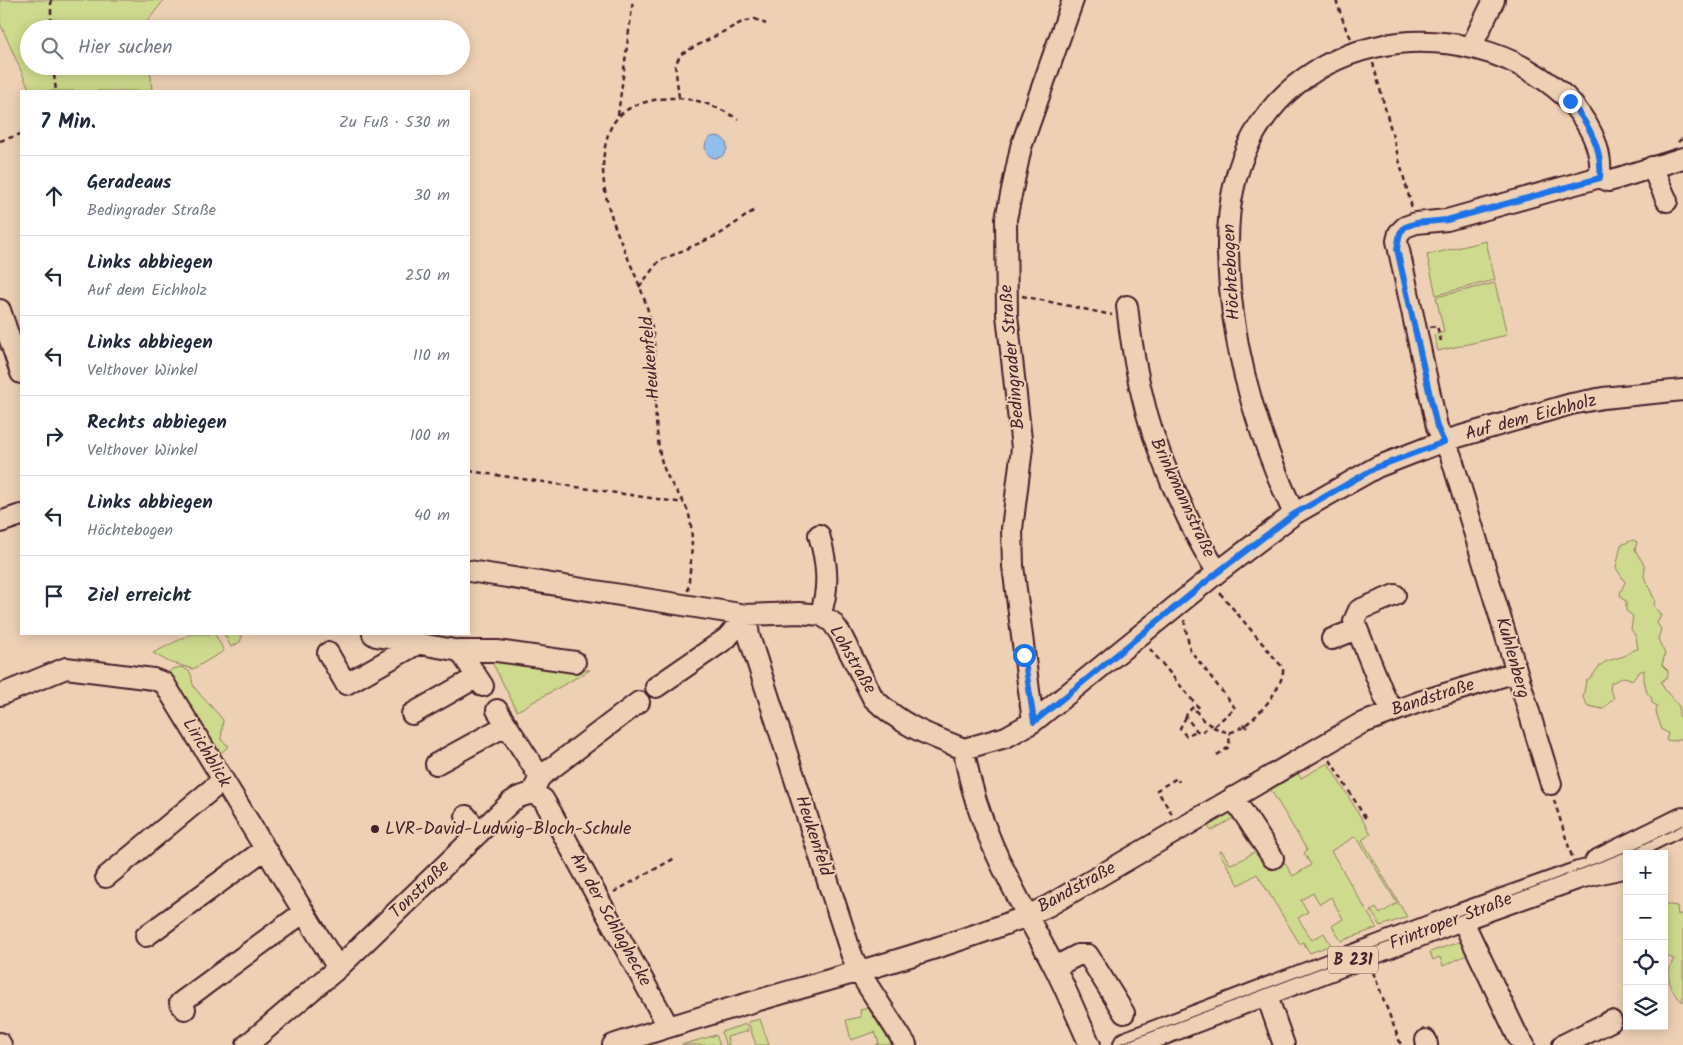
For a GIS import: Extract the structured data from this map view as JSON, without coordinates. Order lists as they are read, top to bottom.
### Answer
{
  "streets": {
    "main road": ["Frintroper Straße", "B 231"],
    "street": [
      "Höchtebogen",
      "Bedingrader Straße",
      "Heukenfeld",
      "Auf dem Eichholz",
      "Brinkmannstraße",
      "Kuhlenberg",
      "Lohstraße",
      "Bandstraße",
      "Lirichblick",
      "Tonstraße",
      "An der Schlaghecke"
    ]
  },
  "crossings": [
    ["Höchtebogen", "Auf dem Eichholz"],
    ["Bedingrader Straße", "Auf dem Eichholz"],
    ["Heukenfeld", "Lohstraße"],
    ["Heukenfeld", "Bandstraße"],
    ["Auf dem Eichholz", "Brinkmannstraße"],
    ["Auf dem Eichholz", "Kuhlenberg"],
    ["Auf dem Eichholz", "Lohstraße"],
    ["Kuhlenberg", "Bandstraße"],
    ["Bandstraße", "An der Schlaghecke"],
    ["Lirichblick", "Tonstraße"],
    ["Tonstraße", "An der Schlaghecke"]
  ],
  "places": ["LVR-David-Ludwig-Bloch-Schule"],
  "page": {
    "search": "Hier suchen",
    "heading": ["7 Min.", "Zu Fuß · 530 m"],
    "list": [
      ["Geradeaus", "Bedingrader Straße", "30 m"],
      ["Links abbiegen", "Auf dem Eichholz", "250 m"],
      ["Links abbiegen", "Velthover Winkel", "110 m"],
      ["Rechts abbiegen", "Velthover Winkel", "100 m"],
      ["Links abbiegen", "Höchtebogen", "40 m"],
      "Ziel erreicht"
    ],
    "map_buttons": ["+", "−"]
  }
}
